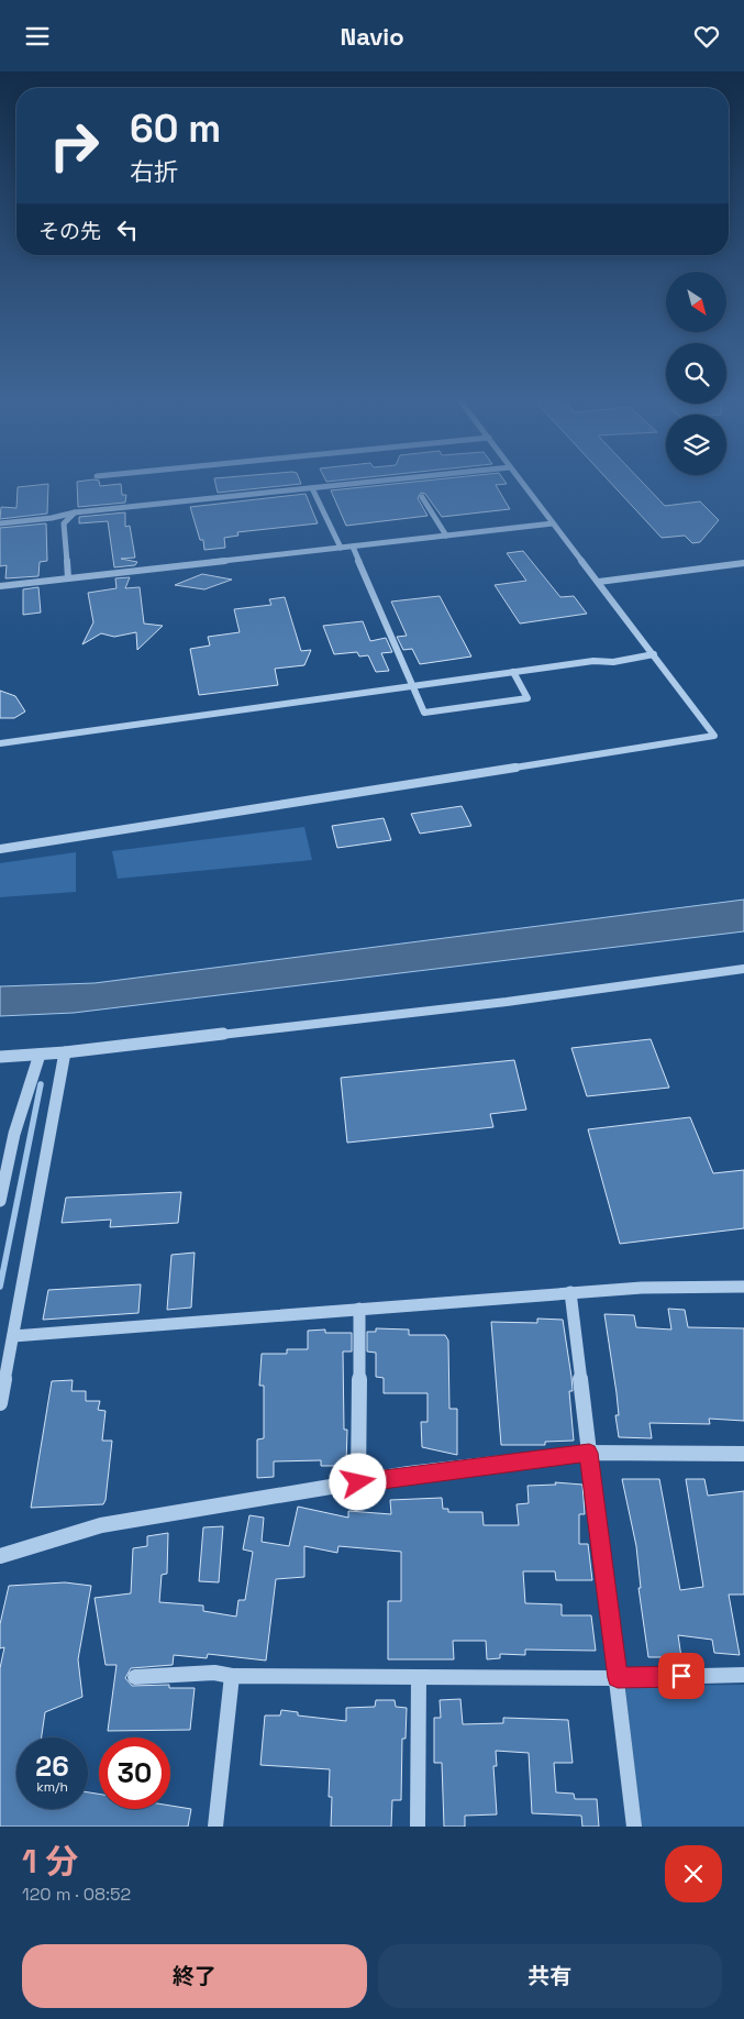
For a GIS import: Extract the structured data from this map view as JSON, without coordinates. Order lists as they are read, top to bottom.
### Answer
{
  "north": "bottom right",
  "page": {
    "header": "Navio",
    "turn": ["60 m", "右折"],
    "then": "その先",
    "speed": "26 km/h",
    "limit": "30",
    "heading": ["1 分", "120 m · 08:52"],
    "buttons": ["終了", "共有"]
  }
}
